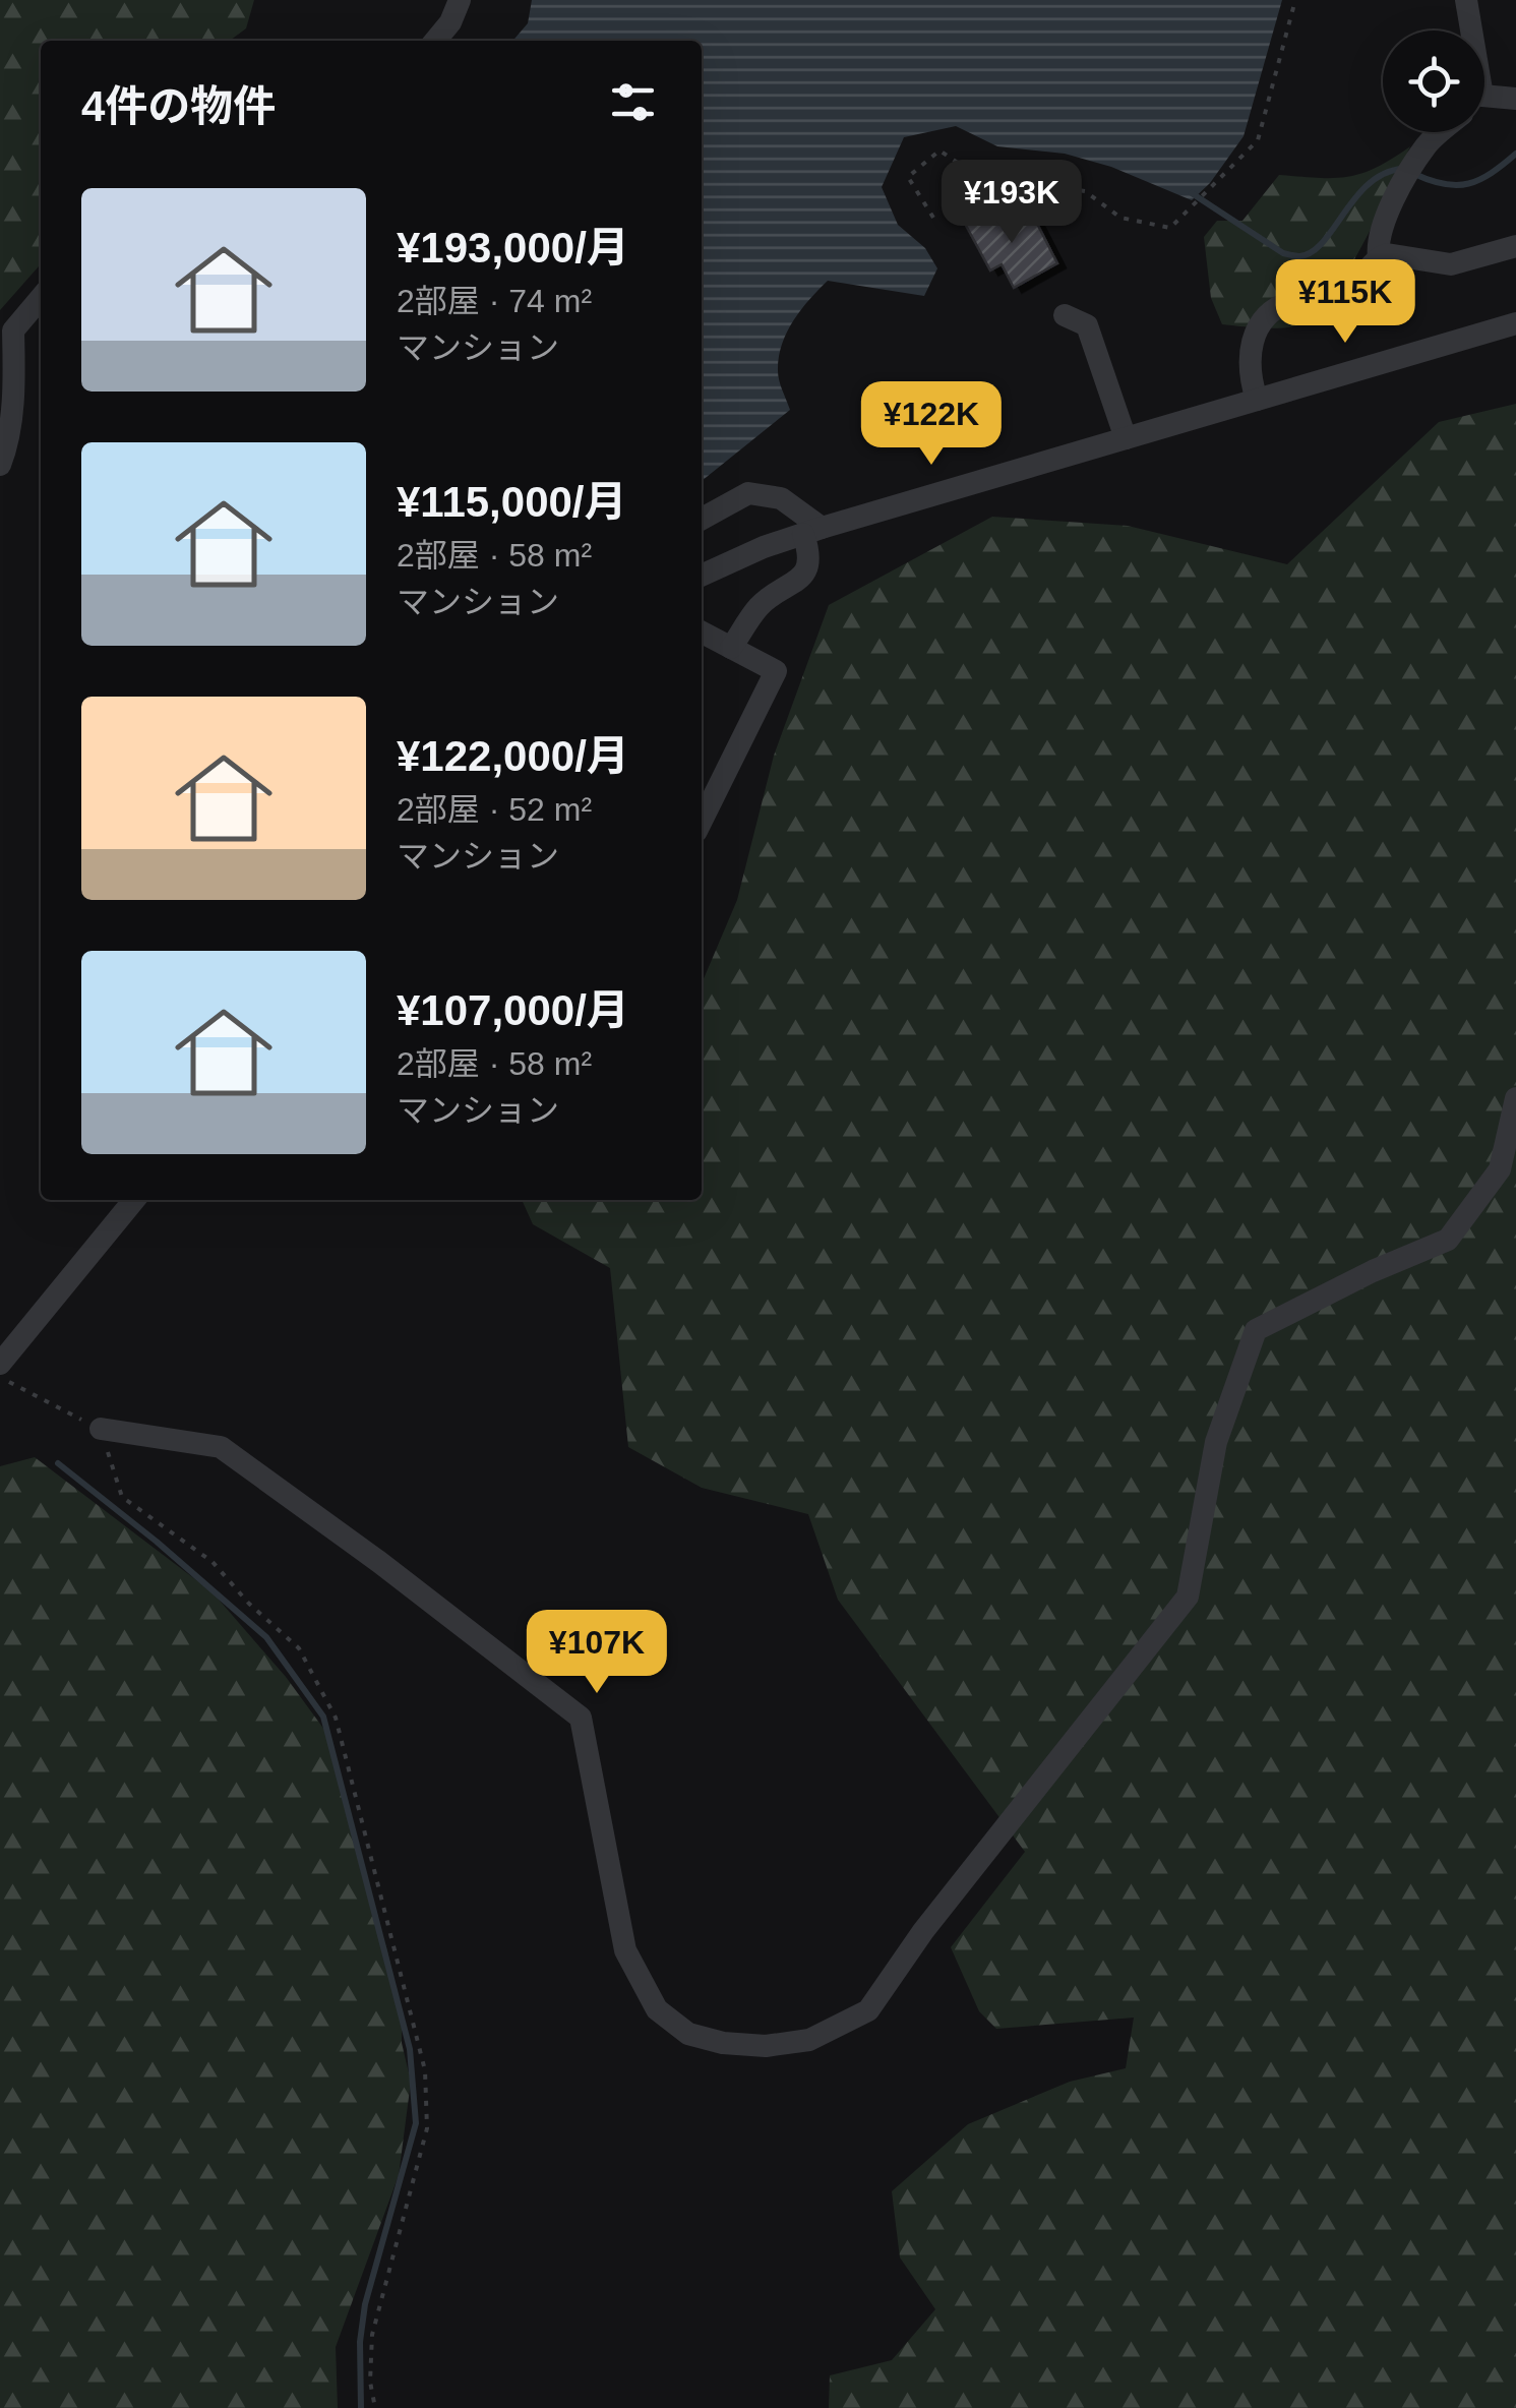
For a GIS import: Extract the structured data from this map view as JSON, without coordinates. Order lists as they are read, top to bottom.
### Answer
{
  "page": {
    "heading": "4件の物件",
    "price": [
      "¥193K",
      "¥115K",
      "¥122K",
      "¥107K"
    ],
    "list": [
      {
        "name": "¥193,000/月",
        "note": "2部屋 · 74 m² · マンション"
      },
      {
        "name": "¥115,000/月",
        "note": "2部屋 · 58 m² · マンション"
      },
      {
        "name": "¥122,000/月",
        "note": "2部屋 · 52 m² · マンション"
      },
      {
        "name": "¥107,000/月",
        "note": "2部屋 · 58 m² · マンション"
      }
    ]
  }
}
